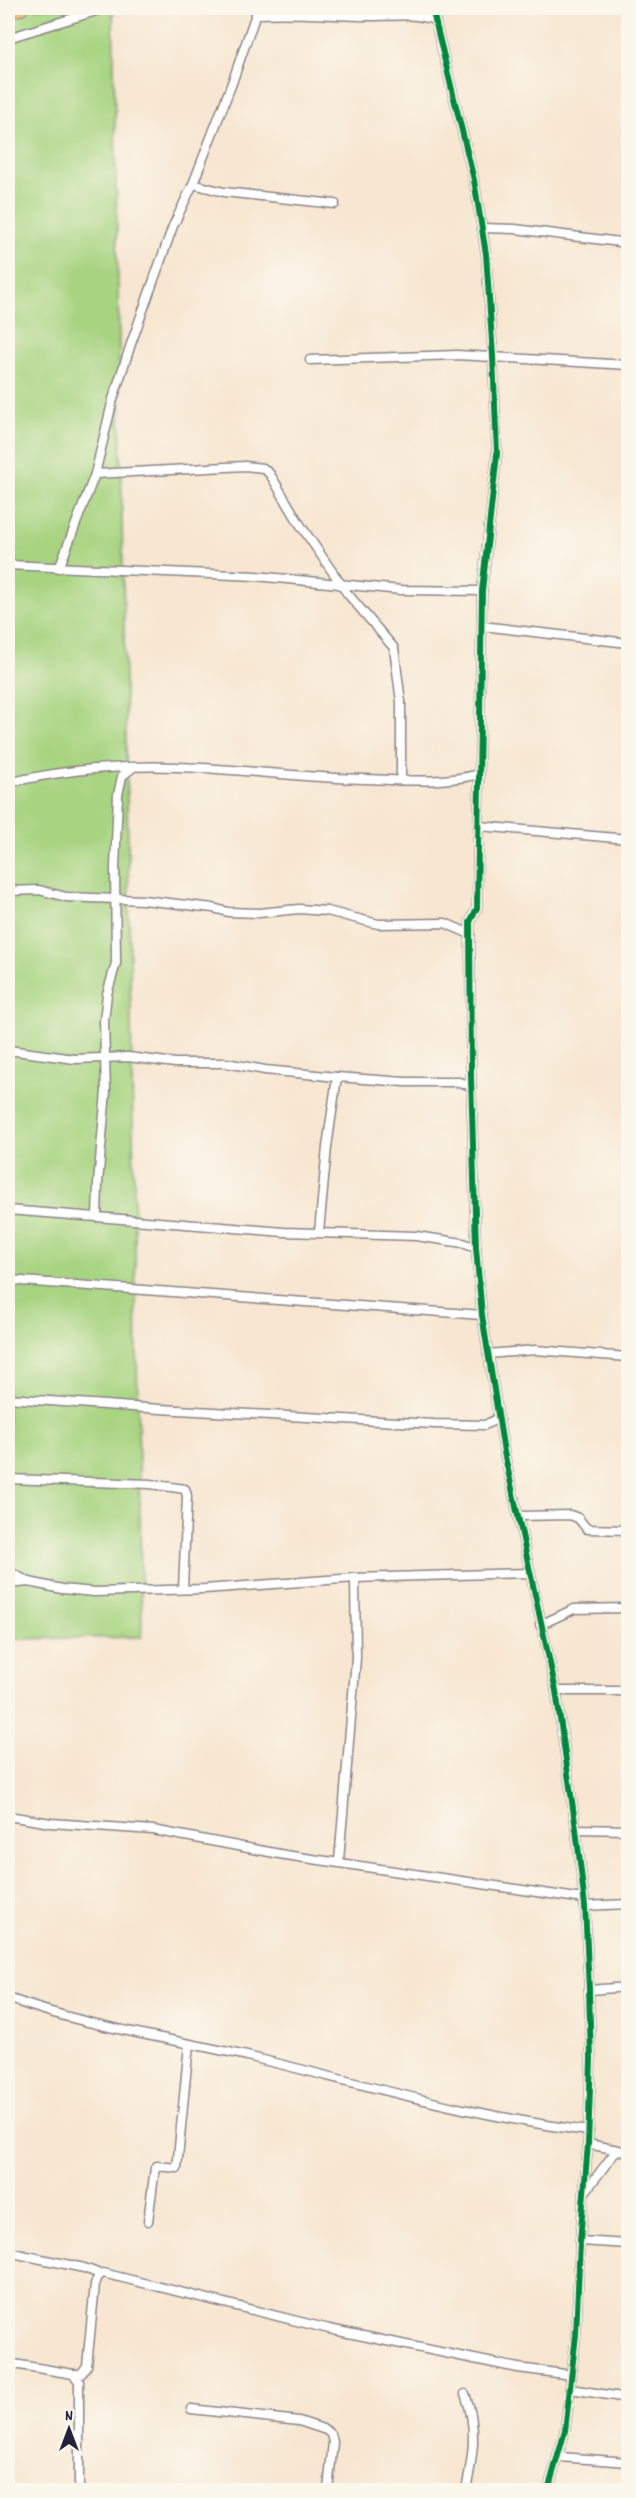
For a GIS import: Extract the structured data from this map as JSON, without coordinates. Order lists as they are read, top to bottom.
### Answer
{
  "north": "top"
}
